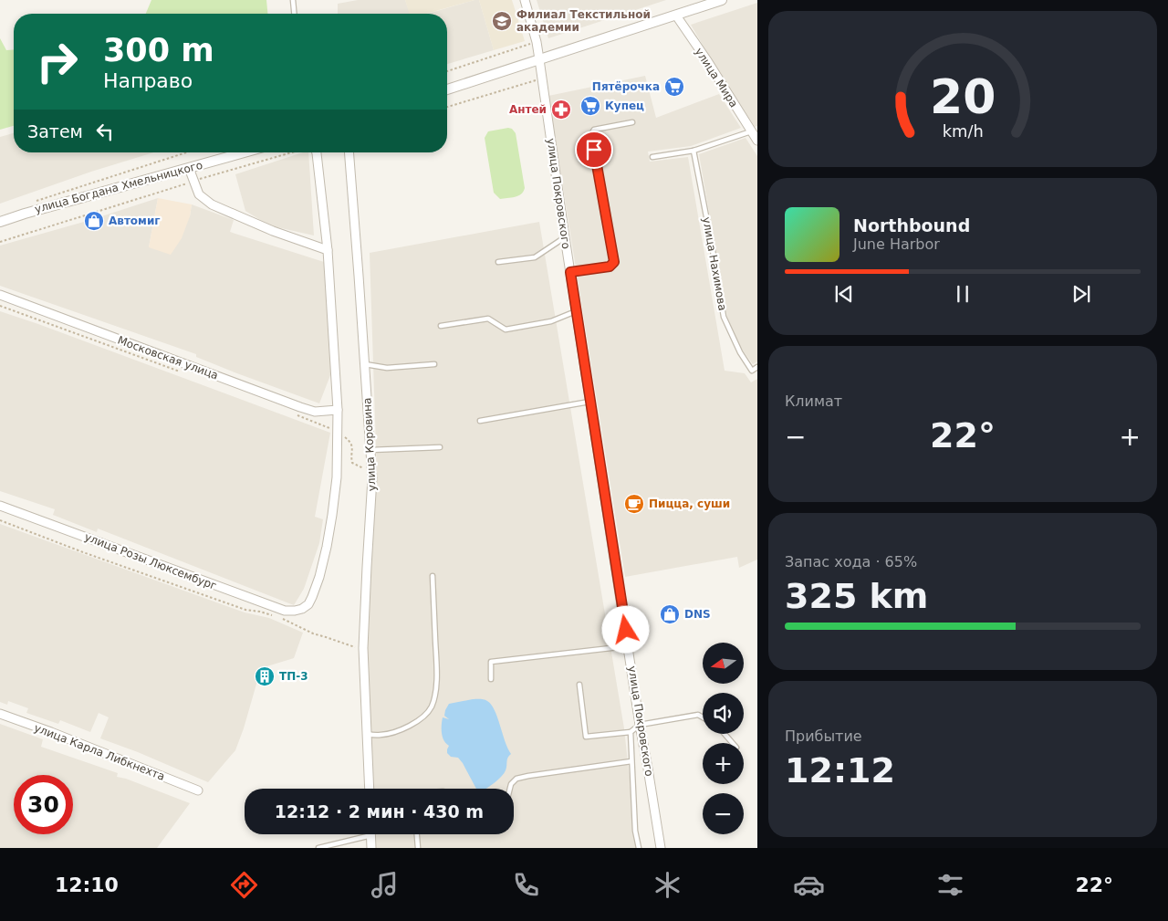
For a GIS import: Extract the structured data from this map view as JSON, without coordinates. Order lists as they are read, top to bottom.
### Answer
{
  "streets": {
    "street": [
      "улица Мира",
      "улица Богдана Хмельницкого",
      "улица Покровского",
      "Московская улица",
      "улица Коровина",
      "улица Розы Люксембург",
      "улица Карла Либкнехта"
    ],
    "lane": ["улица Нахимова"]
  },
  "places": {
    "school or university": ["Филиал Текстильной академии"],
    "supermarket": ["Пятёрочка", "Купец"],
    "pharmacy": ["Антей"],
    "shop": ["Автомиг", "DNS"],
    "cafe": ["Пицца, суши"],
    "building": ["ТП-3"]
  },
  "north": "left",
  "page": {
    "turn": ["300 m", "Направо"],
    "then": "Затем",
    "song": ["Northbound", "June Harbor"],
    "tile": [
      "Климат",
      ["Запас хода · 65%", "325 km"],
      ["Прибытие", "12:12"]
    ],
    "heat": ["−", "22°", "+"],
    "map_buttons": ["+", "−"],
    "limit": "30",
    "trip": "12:12 · 2 мин · 430 m",
    "tabs": ["12:10", "22°"],
    "gauge": ["20", "km/h"]
  }
}
